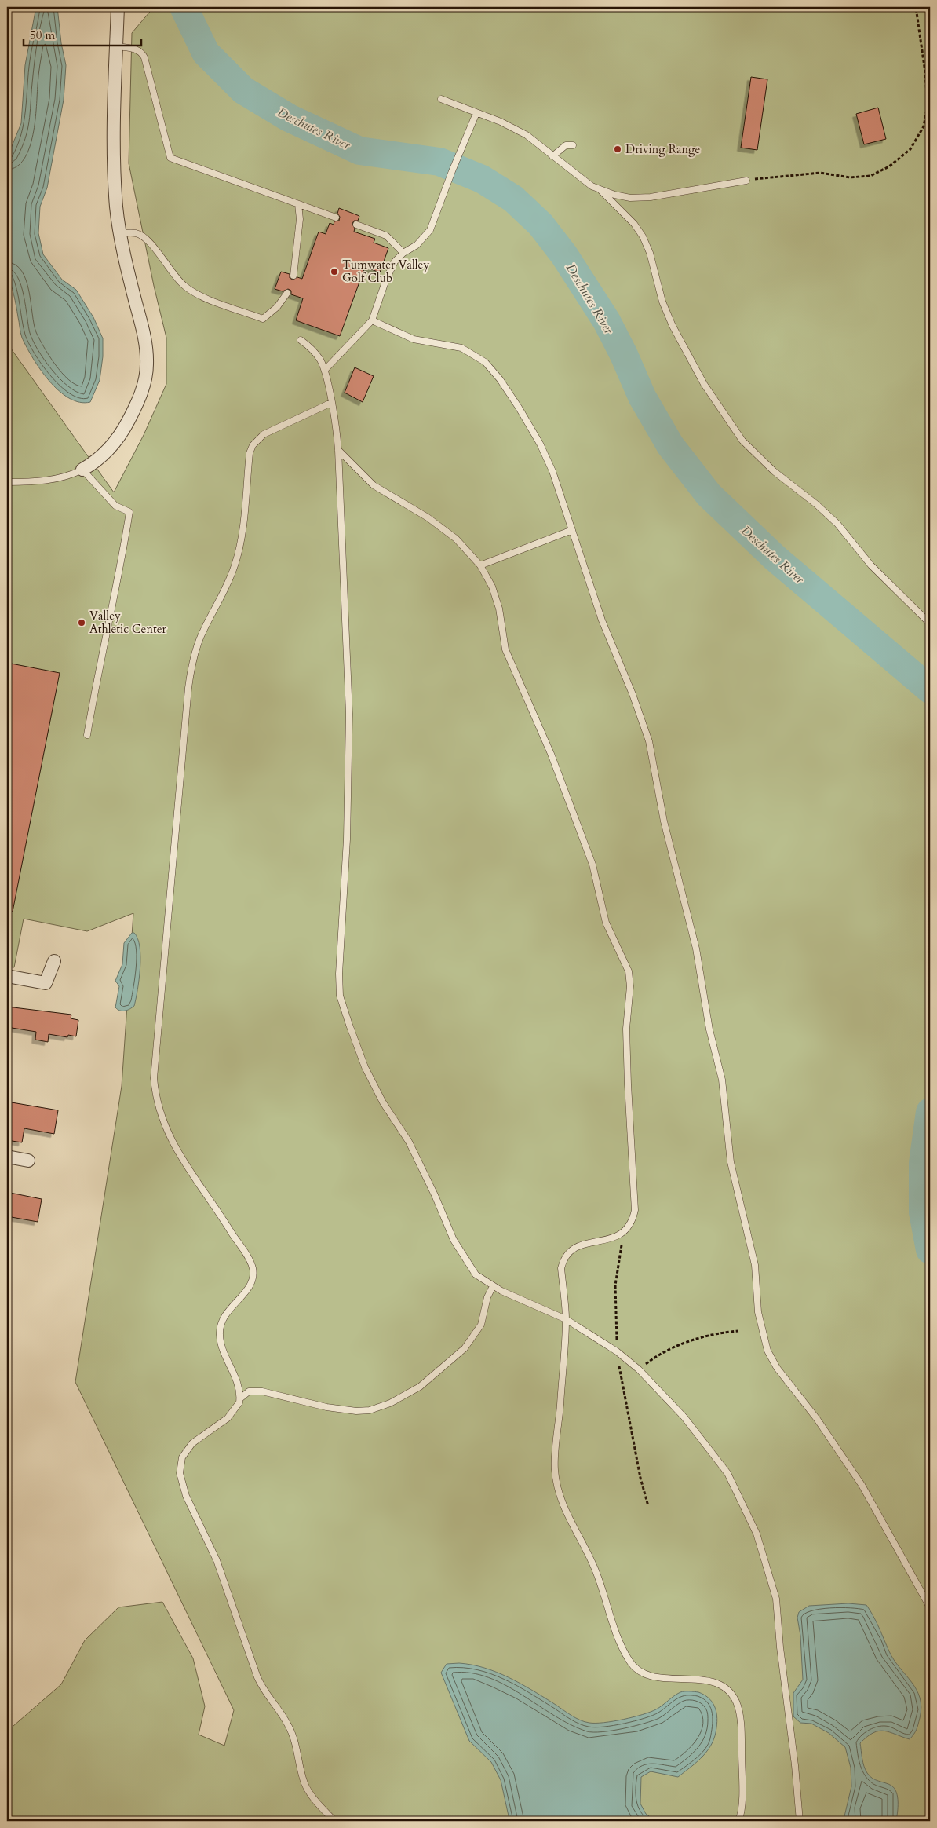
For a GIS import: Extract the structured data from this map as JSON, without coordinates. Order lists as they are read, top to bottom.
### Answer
{
  "water": ["Deschutes River"],
  "places": ["Driving Range", "Tumwater Valley Golf Club", "Valley Athletic Center"],
  "scale_bar": "50 m"
}
